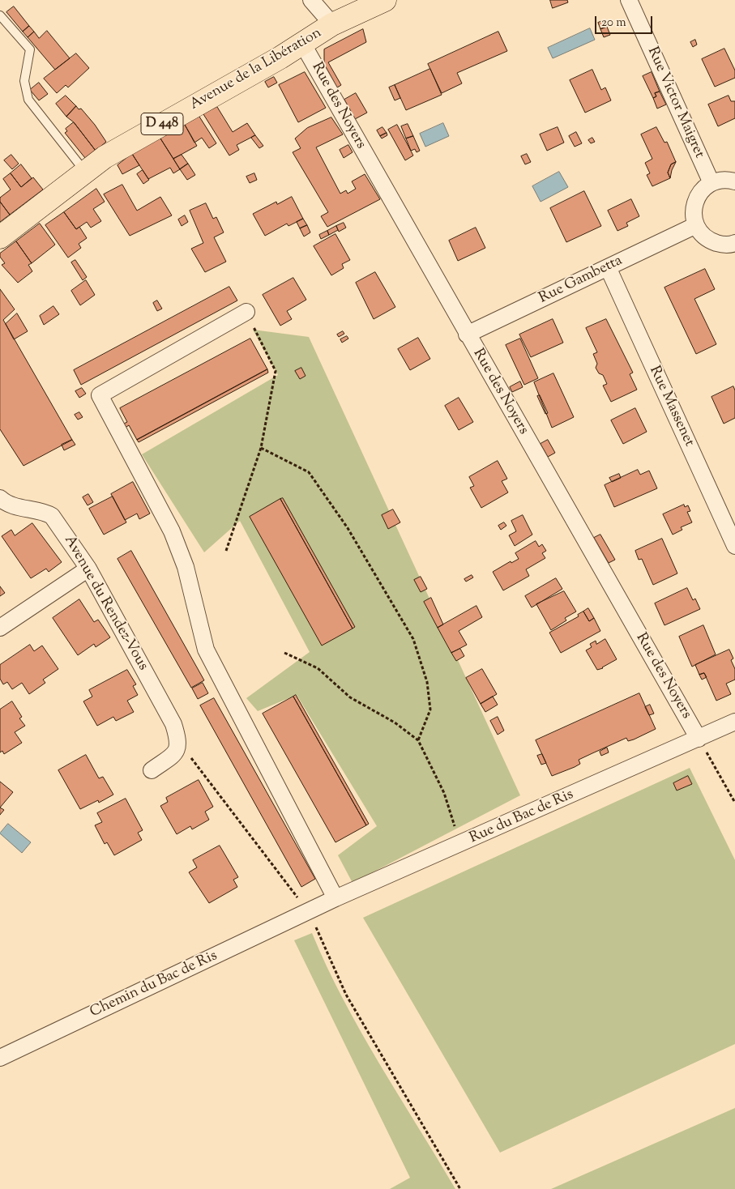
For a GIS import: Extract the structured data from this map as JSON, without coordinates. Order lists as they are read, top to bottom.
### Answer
{
  "streets": {
    "main road": ["Avenue de la Libération", "D 448"],
    "street": [
      "Rue Victor Maigret",
      "Rue des Noyers",
      "Rue Gambetta",
      "Rue Massenet",
      "Avenue du Rendez-Vous",
      "Rue du Bac de Ris",
      "Chemin du Bac de Ris"
    ]
  },
  "crossings": [
    ["Avenue de la Libération", "Rue des Noyers"],
    ["Avenue de la Libération", "D 448"],
    ["Rue des Noyers", "Rue Gambetta"],
    ["Rue des Noyers", "Rue du Bac de Ris"],
    ["Rue Gambetta", "Rue Massenet"],
    ["Rue du Bac de Ris", "Chemin du Bac de Ris"]
  ],
  "scale_bar": "20 m"
}
